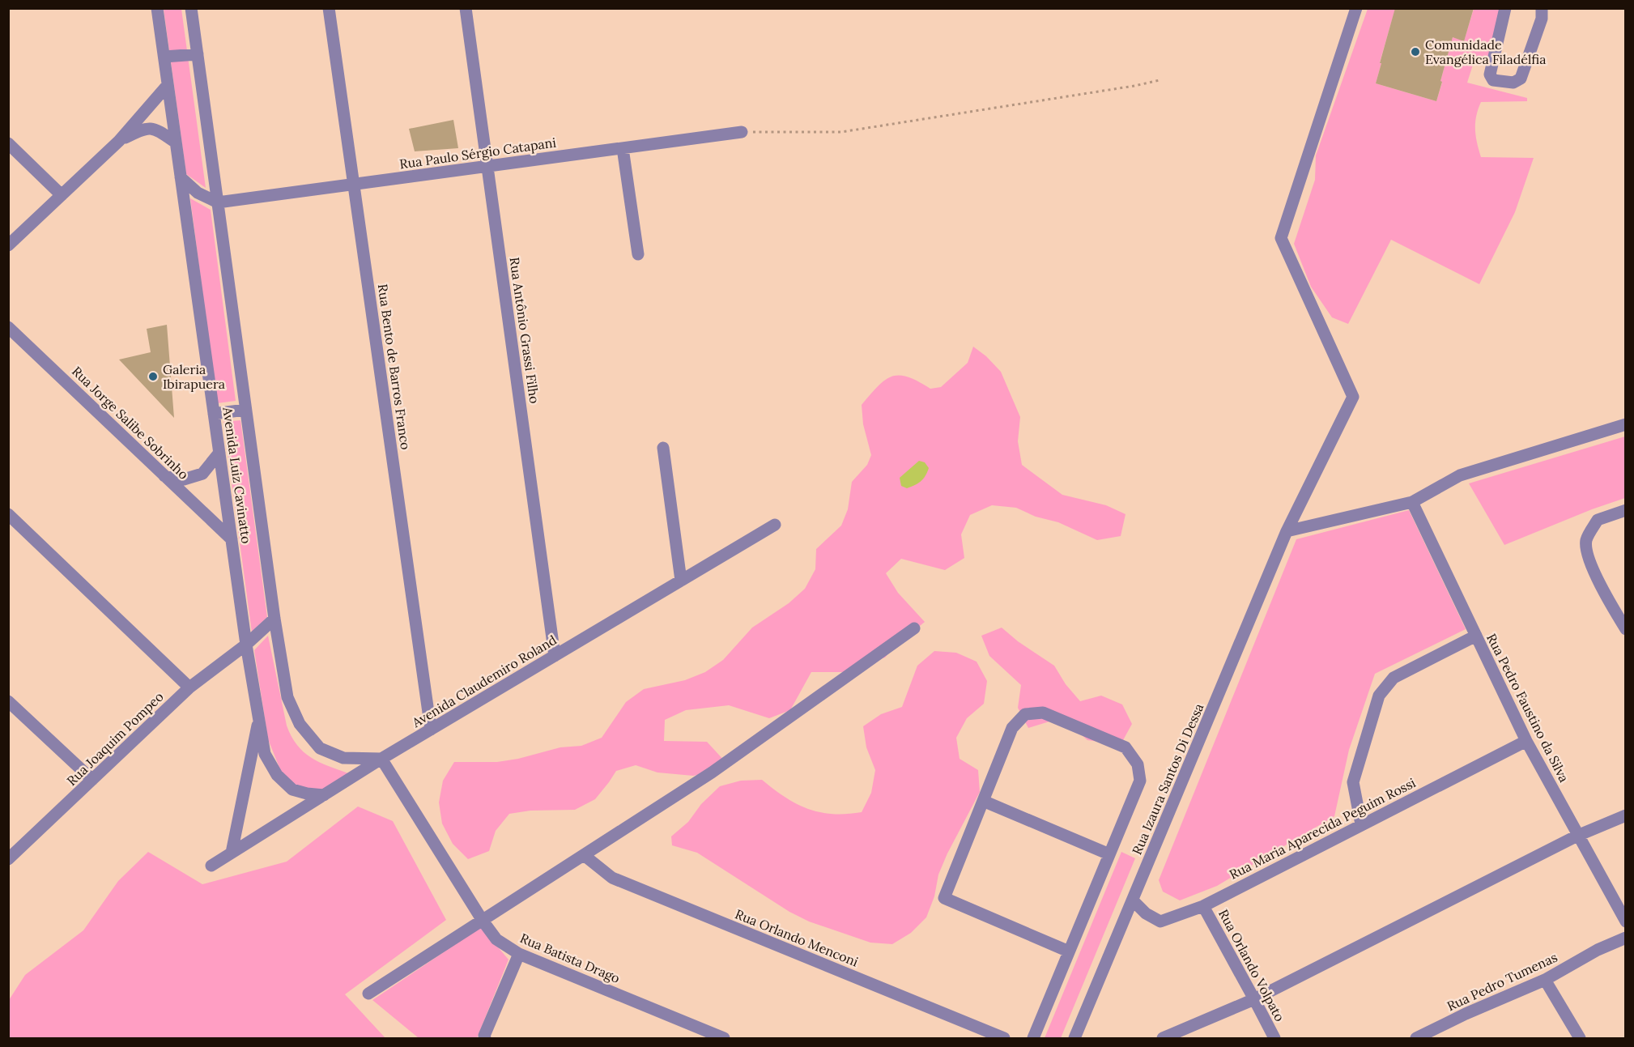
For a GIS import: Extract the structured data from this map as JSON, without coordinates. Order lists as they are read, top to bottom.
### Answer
{
  "streets": {
    "street": [
      "Rua Paulo Sérgio Catapani",
      "Rua Antônio Grassi Filho",
      "Rua Bento de Barros Franco",
      "Rua Jorge Salibe Sobrinho",
      "Avenida Luiz Cavinatto",
      "Avenida Claudemiro Roland",
      "Rua Pedro Faustino da Silva",
      "Rua Joaquim Pompeo",
      "Rua Izaura Santos Di Dessa",
      "Rua Maria Aparecida Peguim Rossi",
      "Rua Orlando Menconi",
      "Rua Batista Drago",
      "Rua Orlando Volpato",
      "Rua Pedro Tumenas"
    ]
  },
  "crossings": [
    ["Rua Paulo Sérgio Catapani", "Rua Antônio Grassi Filho"],
    ["Rua Paulo Sérgio Catapani", "Rua Bento de Barros Franco"],
    ["Rua Paulo Sérgio Catapani", "Avenida Luiz Cavinatto"],
    ["Rua Antônio Grassi Filho", "Avenida Claudemiro Roland"],
    ["Rua Bento de Barros Franco", "Avenida Claudemiro Roland"],
    ["Rua Jorge Salibe Sobrinho", "Avenida Luiz Cavinatto"],
    ["Avenida Luiz Cavinatto", "Avenida Claudemiro Roland"],
    ["Avenida Luiz Cavinatto", "Rua Joaquim Pompeo"],
    ["Avenida Luiz Cavinatto", "Rua Batista Drago"],
    ["Avenida Claudemiro Roland", "Rua Batista Drago"],
    ["Rua Pedro Faustino da Silva", "Rua Maria Aparecida Peguim Rossi"],
    ["Rua Izaura Santos Di Dessa", "Rua Maria Aparecida Peguim Rossi"],
    ["Rua Maria Aparecida Peguim Rossi", "Rua Orlando Volpato"]
  ],
  "places": ["Comunidade Evangélica Filadélfia", "Galeria Ibirapuera"]
}
